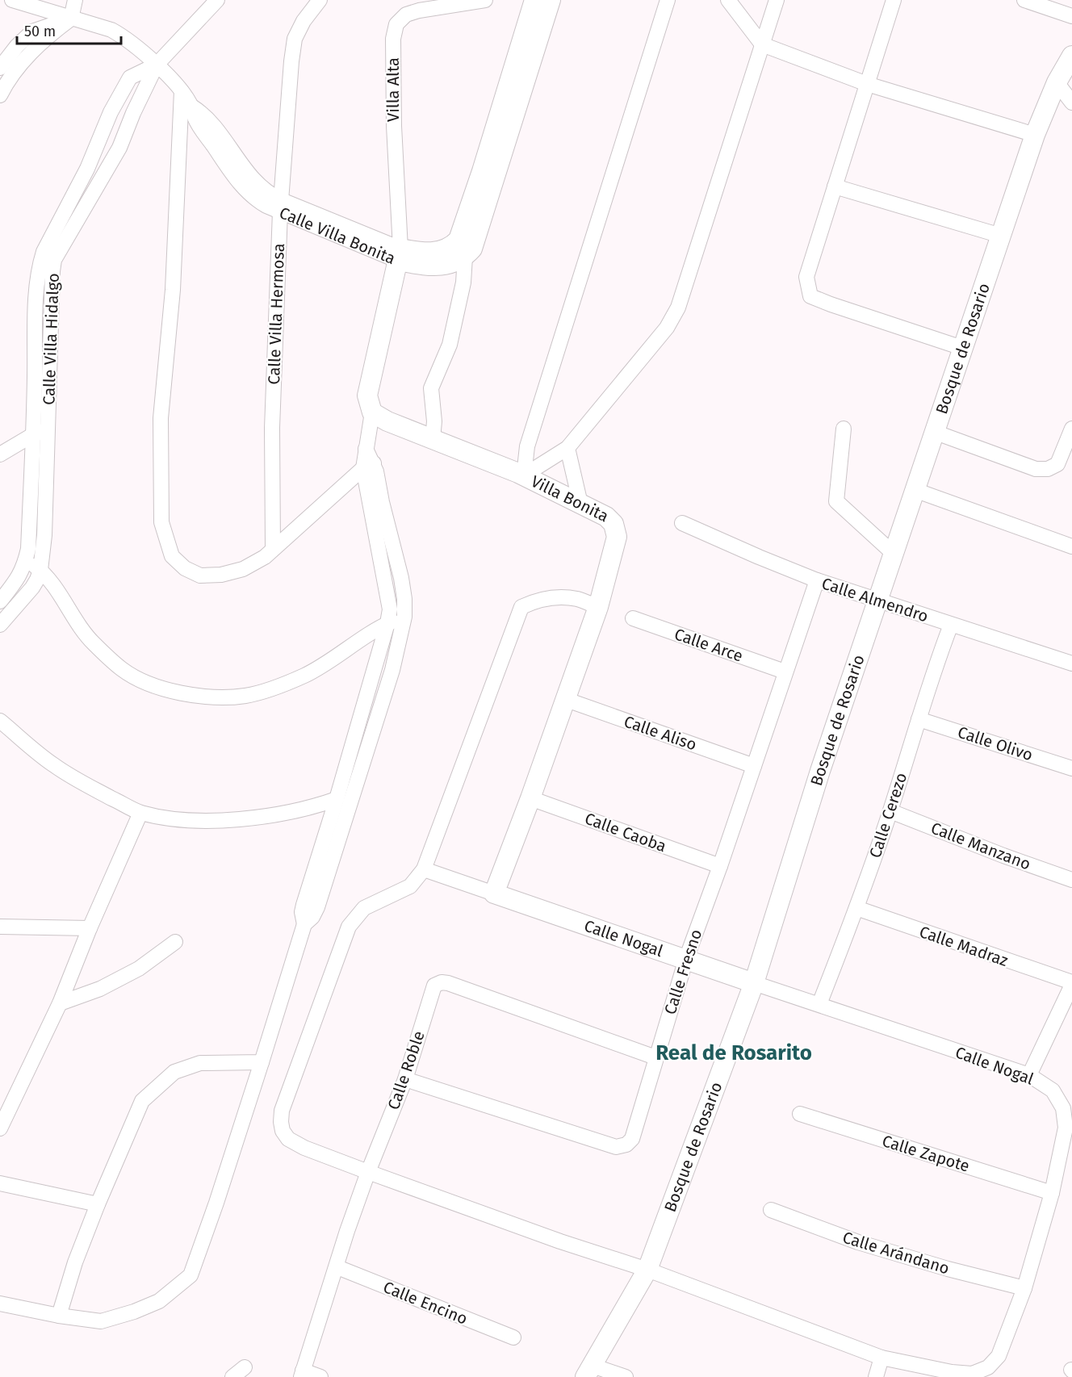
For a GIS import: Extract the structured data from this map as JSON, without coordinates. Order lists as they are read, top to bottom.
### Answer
{
  "streets": {
    "main road": [
      "Calle Villa Bonita",
      "Bosque de Rosario",
      "Villa Bonita",
      "Calle Nogal"
    ],
    "street": [
      "Villa Alta",
      "Calle Villa Hermosa",
      "Calle Villa Hidalgo",
      "Calle Almendro",
      "Calle Arce",
      "Calle Aliso",
      "Calle Olivo",
      "Calle Cerezo",
      "Calle Caoba",
      "Calle Manzano",
      "Calle Madraz",
      "Calle Fresno",
      "Calle Roble",
      "Calle Zapote",
      "Calle Arándano",
      "Calle Encino"
    ]
  },
  "crossings": [
    ["Villa Alta", "Calle Villa Bonita"],
    ["Calle Villa Bonita", "Calle Villa Hermosa"],
    ["Calle Villa Bonita", "Calle Villa Hidalgo"],
    ["Bosque de Rosario", "Calle Almendro"],
    ["Bosque de Rosario", "Calle Nogal"],
    ["Villa Bonita", "Calle Aliso"],
    ["Villa Bonita", "Calle Caoba"],
    ["Villa Bonita", "Calle Nogal"],
    ["Calle Almendro", "Calle Cerezo"],
    ["Calle Almendro", "Calle Fresno"],
    ["Calle Arce", "Calle Fresno"],
    ["Calle Aliso", "Calle Fresno"],
    ["Calle Olivo", "Calle Cerezo"],
    ["Calle Cerezo", "Calle Manzano"],
    ["Calle Cerezo", "Calle Nogal"],
    ["Calle Cerezo", "Calle Madraz"],
    ["Calle Caoba", "Calle Fresno"],
    ["Calle Nogal", "Calle Fresno"],
    ["Calle Nogal", "Calle Roble"],
    ["Calle Nogal", "Calle Zapote"],
    ["Calle Nogal", "Calle Arándano"],
    ["Calle Fresno", "Calle Roble"],
    ["Calle Roble", "Calle Encino"]
  ],
  "districts": ["Real de Rosarito"],
  "scale_bar": "50 m"
}
